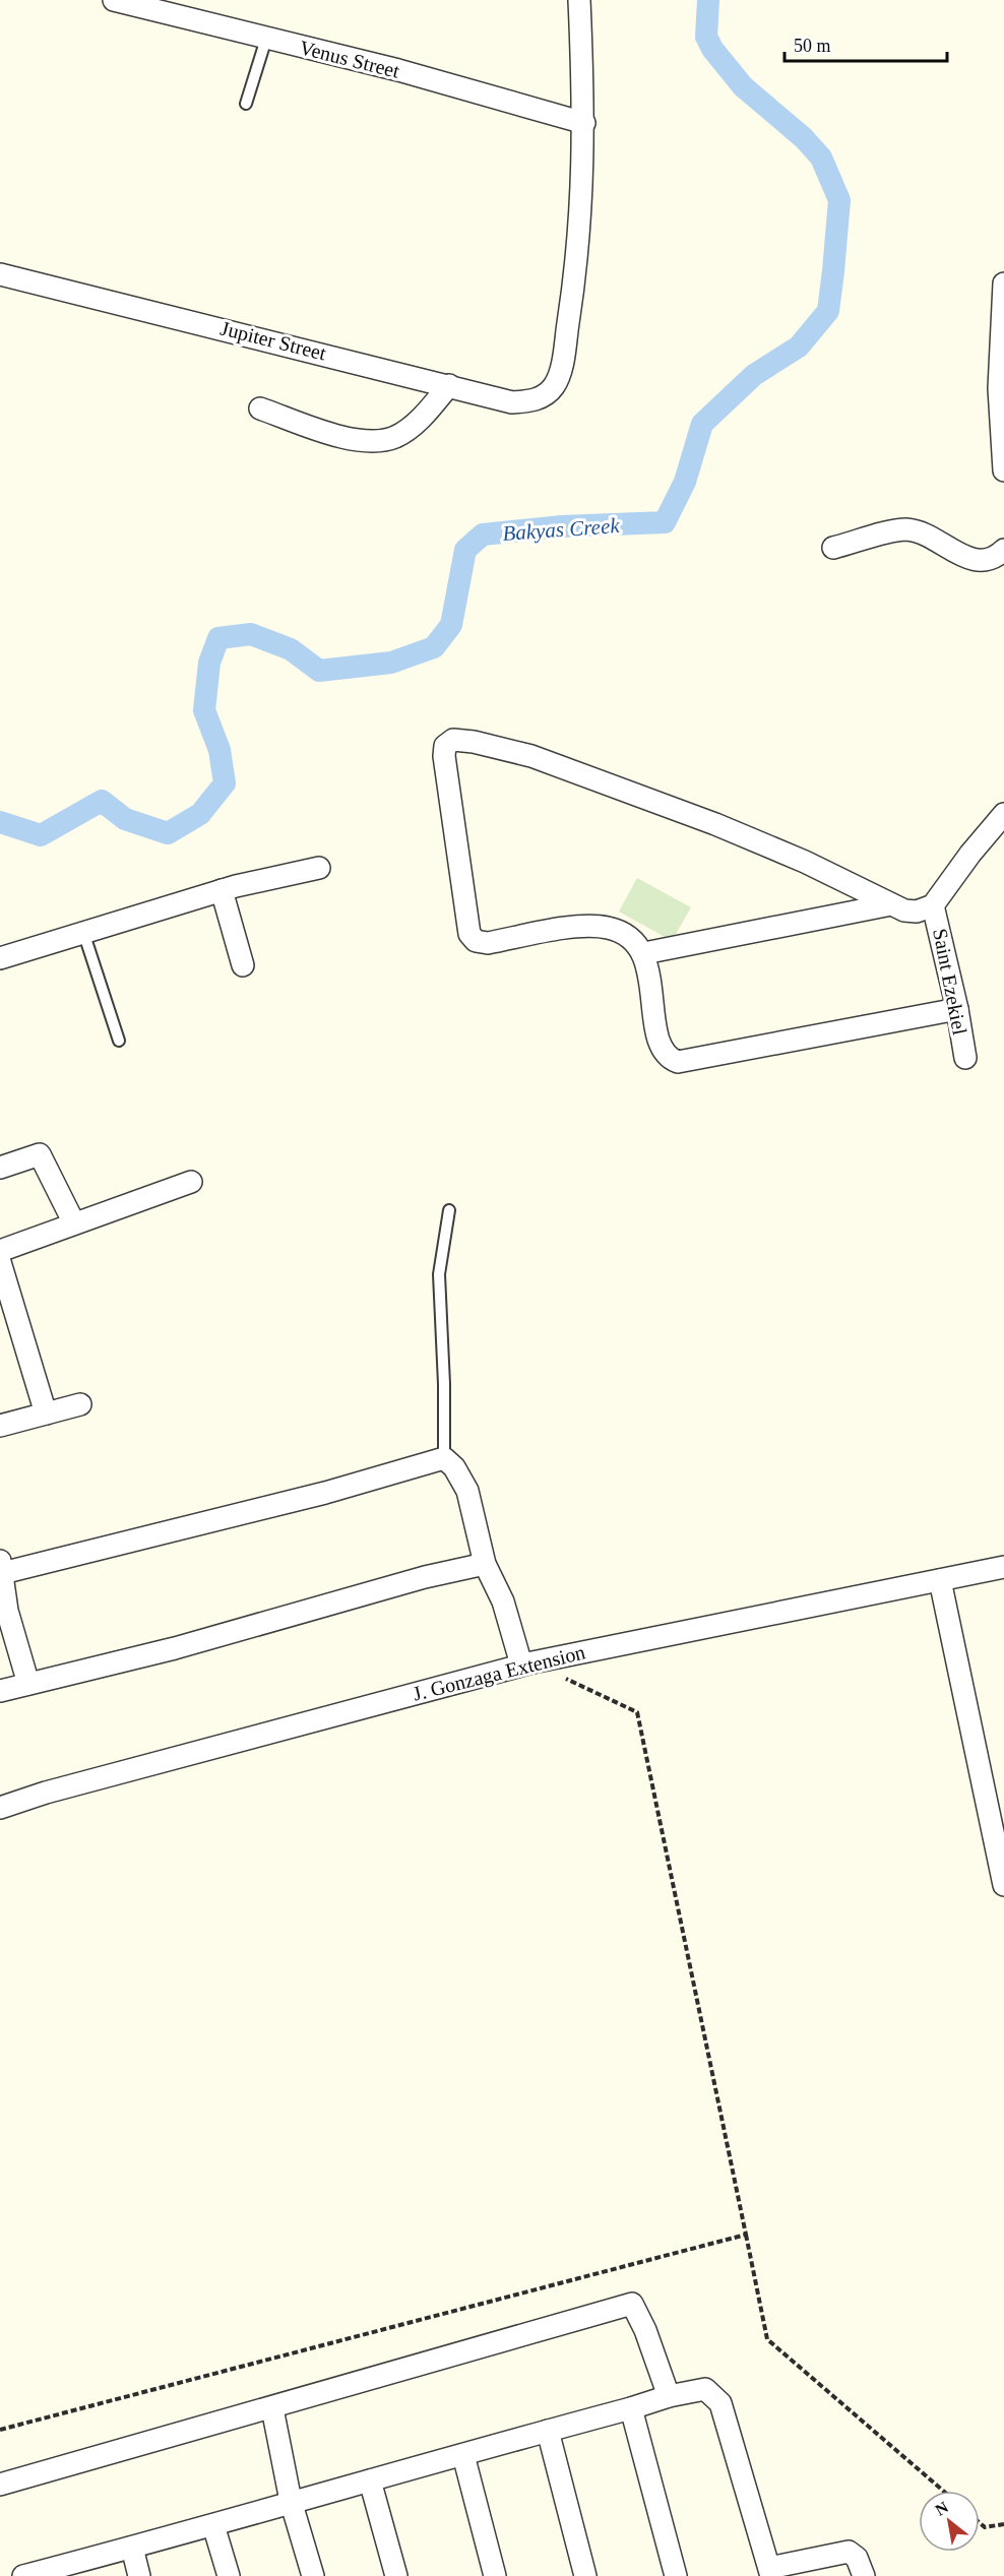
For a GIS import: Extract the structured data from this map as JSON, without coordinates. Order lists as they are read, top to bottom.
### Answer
{
  "streets": {
    "street": [
      "Venus Street",
      "Jupiter Street",
      "Saint Ezekiel",
      "J. Gonzaga Extension"
    ]
  },
  "crossings": [
    ["Venus Street", "Jupiter Street"]
  ],
  "water": ["Bakyas Creek"],
  "scale_bar": "50 m",
  "north": "top left"
}
